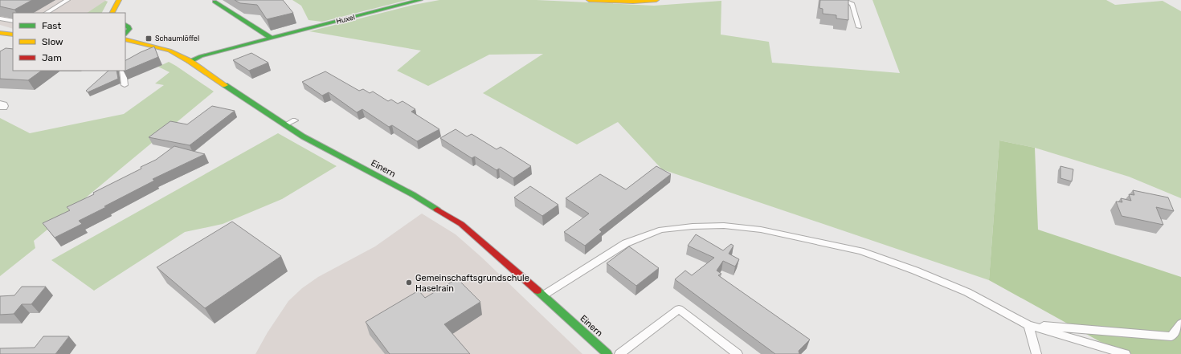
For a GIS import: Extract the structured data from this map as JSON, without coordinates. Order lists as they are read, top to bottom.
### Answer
{
  "streets": {
    "main road": ["Huxel", "Einern"]
  },
  "crossings": [
    ["Huxel", "Einern"]
  ],
  "places": {
    "transit": ["Schaumlöffel"],
    "other": ["Gemeinschaftsgrundschule Haselrain"]
  },
  "legend": ["Fast", "Slow", "Jam"]
}
